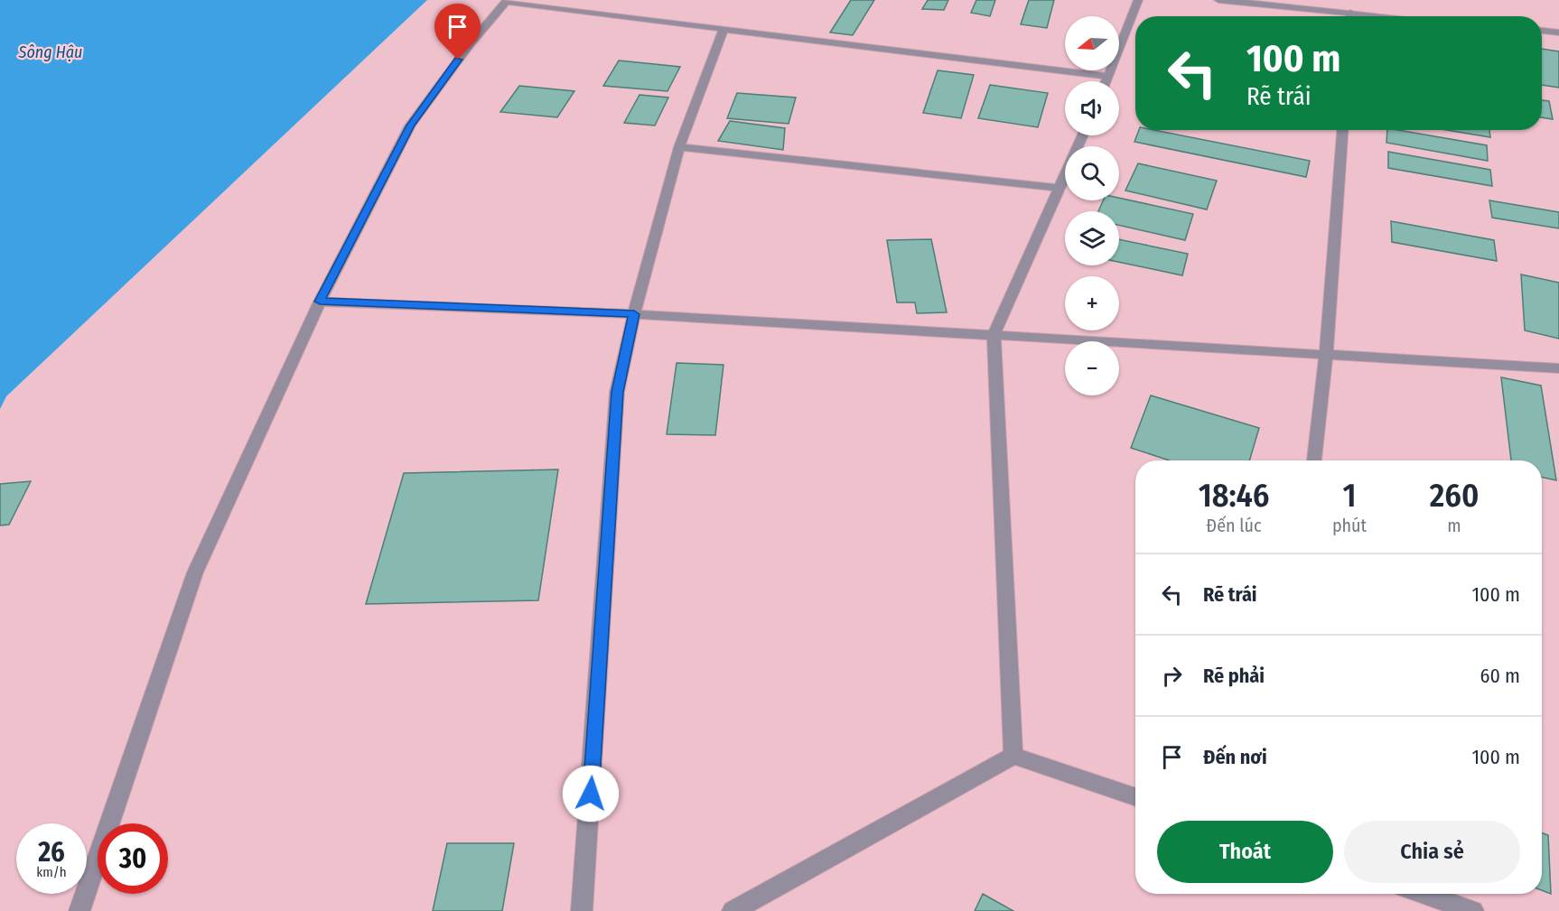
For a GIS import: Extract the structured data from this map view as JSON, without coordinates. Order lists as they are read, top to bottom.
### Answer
{
  "water": ["Sông Hậu"],
  "north": "left",
  "page": {
    "map_buttons": ["+", "−"],
    "turn": ["100 m", "Rẽ trái"],
    "eta": [
      "18:46",
      "Đến lúc",
      "1",
      "phút",
      "260",
      "m"
    ],
    "list": [
      {
        "name": "Rẽ trái",
        "value": "100 m"
      },
      {
        "name": "Rẽ phải",
        "value": "60 m"
      },
      {
        "name": "Đến nơi",
        "value": "100 m"
      }
    ],
    "buttons": ["Thoát", "Chia sẻ"],
    "speed": "26 km/h",
    "limit": "30"
  }
}
